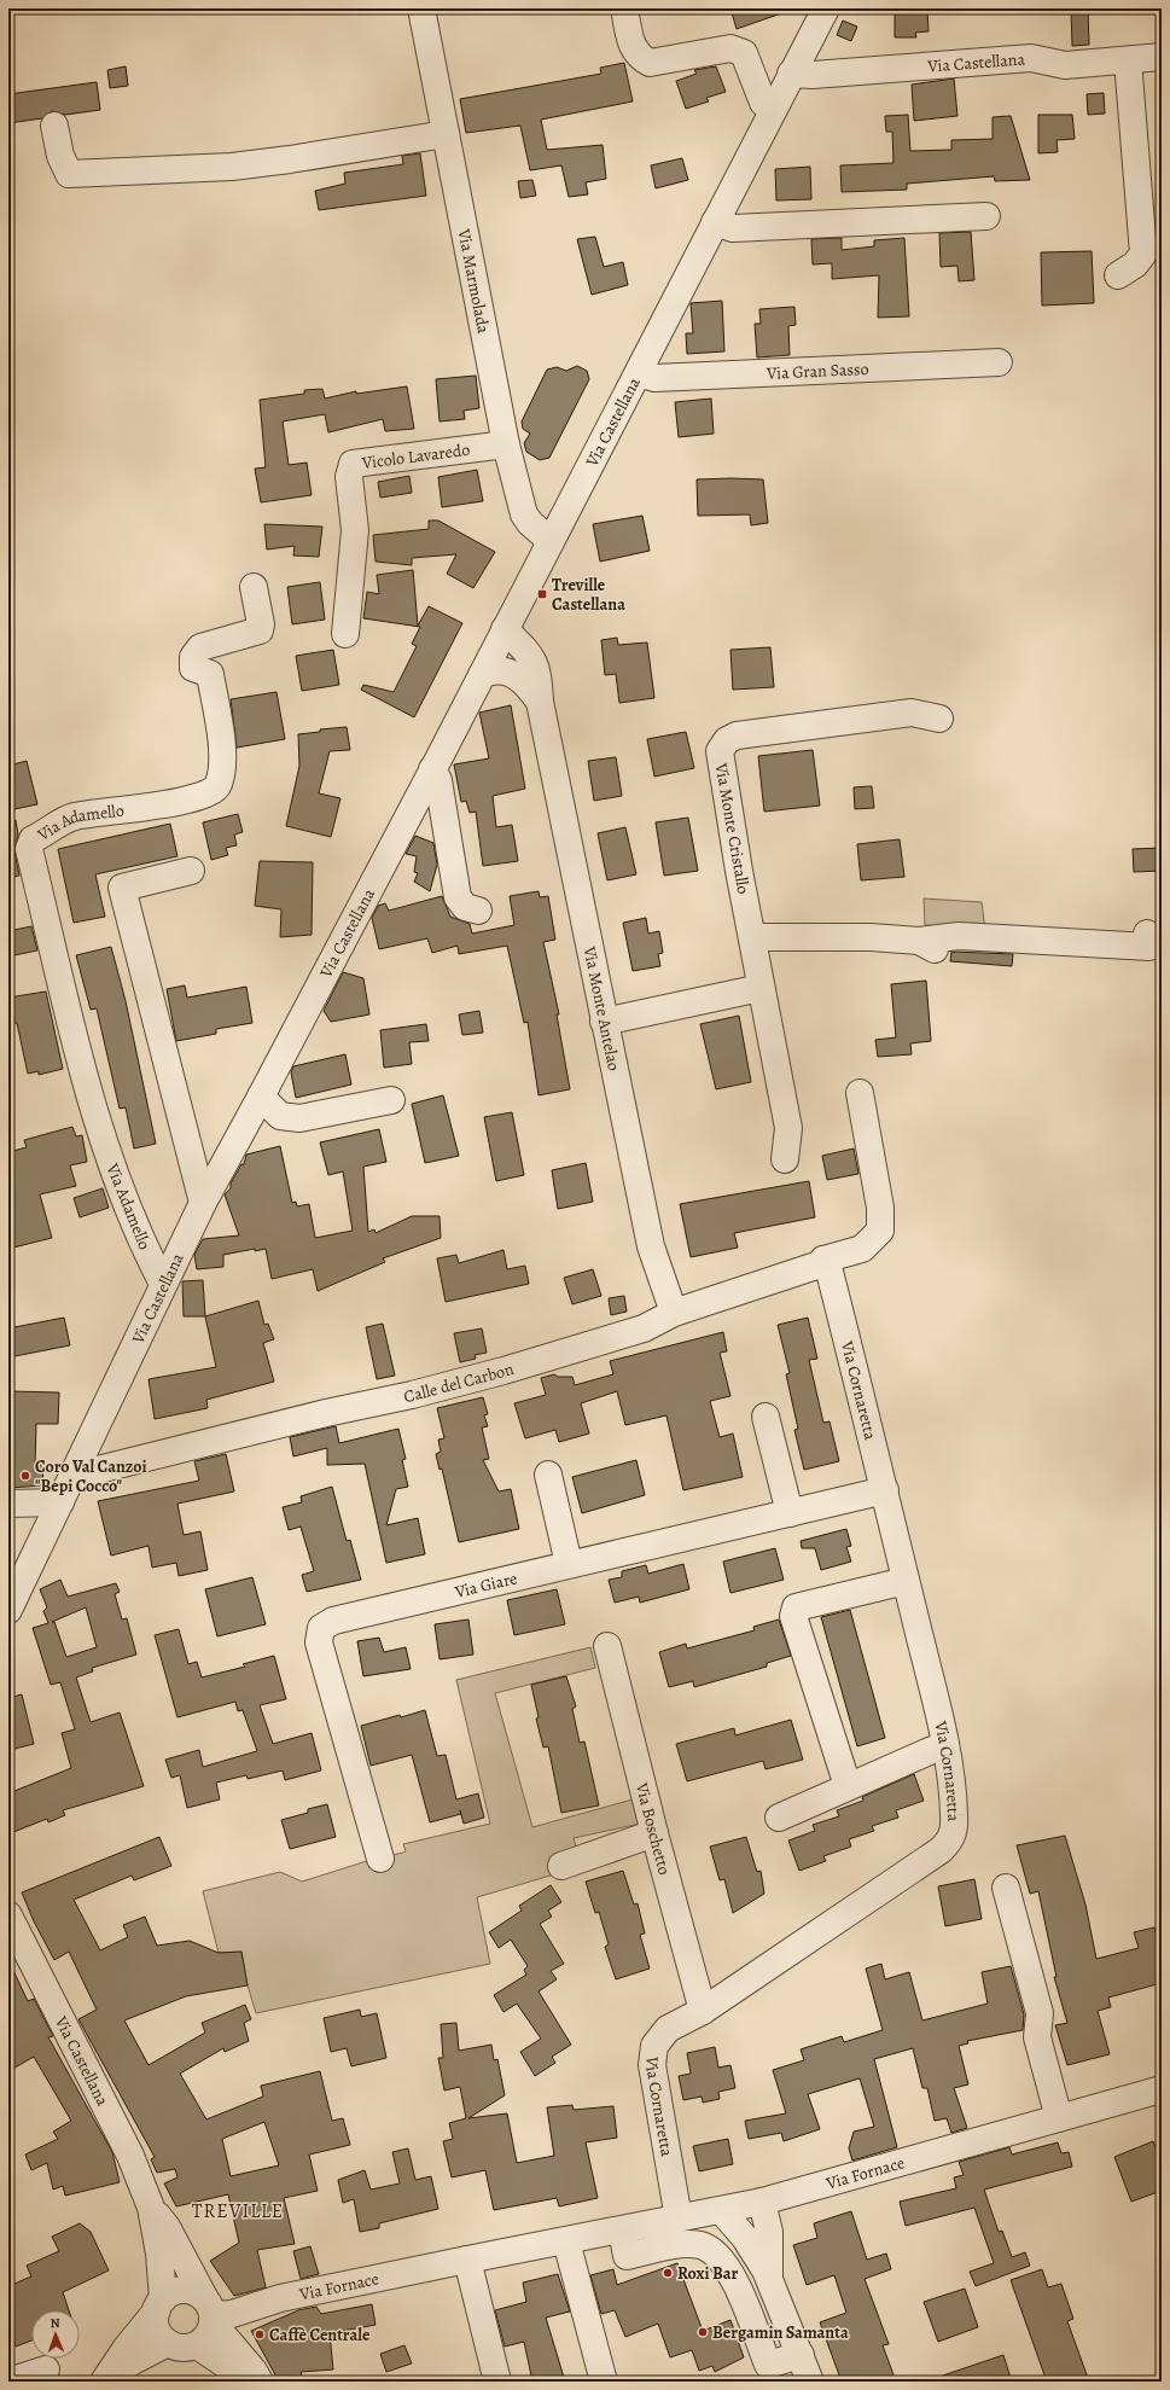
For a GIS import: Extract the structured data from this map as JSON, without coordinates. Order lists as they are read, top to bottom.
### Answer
{
  "streets": {
    "street": [
      "Via Castellana",
      "Via Marmolada",
      "Via Gran Sasso",
      "Vicolo Lavaredo",
      "Via Adamello",
      "Via Monte Cristallo",
      "Via Monte Antelao",
      "Calle del Carbon",
      "Via Cornaretta",
      "Via Giare",
      "Via Boschetto",
      "Via Fornace"
    ]
  },
  "crossings": [
    ["Via Castellana", "Via Marmolada"],
    ["Via Castellana", "Via Gran Sasso"],
    ["Via Castellana", "Via Adamello"],
    ["Via Castellana", "Calle del Carbon"],
    ["Via Marmolada", "Vicolo Lavaredo"],
    ["Via Monte Antelao", "Calle del Carbon"],
    ["Calle del Carbon", "Via Cornaretta"],
    ["Via Cornaretta", "Via Giare"],
    ["Via Cornaretta", "Via Boschetto"],
    ["Via Cornaretta", "Via Fornace"]
  ],
  "districts": ["TREVILLE"],
  "places": {
    "transit": ["Treville Castellana"],
    "other": [
      "Coro Val Canzoi \"Bepi Cocco\"",
      "Roxi Bar",
      "Bergamin Samanta",
      "Caffè Centrale"
    ]
  },
  "north": "top"
}
